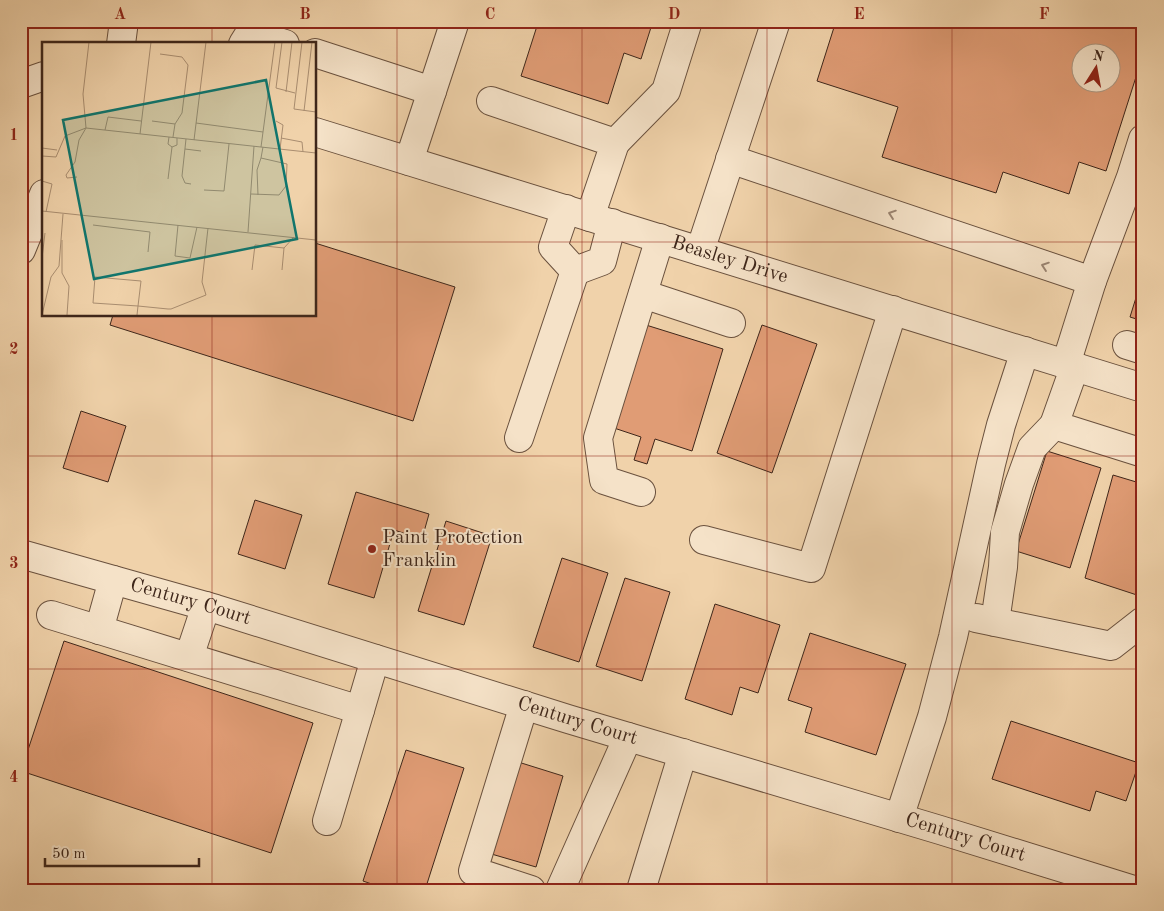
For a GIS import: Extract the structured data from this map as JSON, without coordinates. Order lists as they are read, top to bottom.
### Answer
{
  "streets": {
    "street": ["Beasley Drive", "Century Court"]
  },
  "places": ["Paint Protection Franklin"],
  "scale_bar": "50 m",
  "north": "top",
  "grid": {
    "columns": [
      "A",
      "B",
      "C",
      "D",
      "E",
      "F"
    ],
    "rows": [
      "1",
      "2",
      "3",
      "4"
    ]
  }
}
